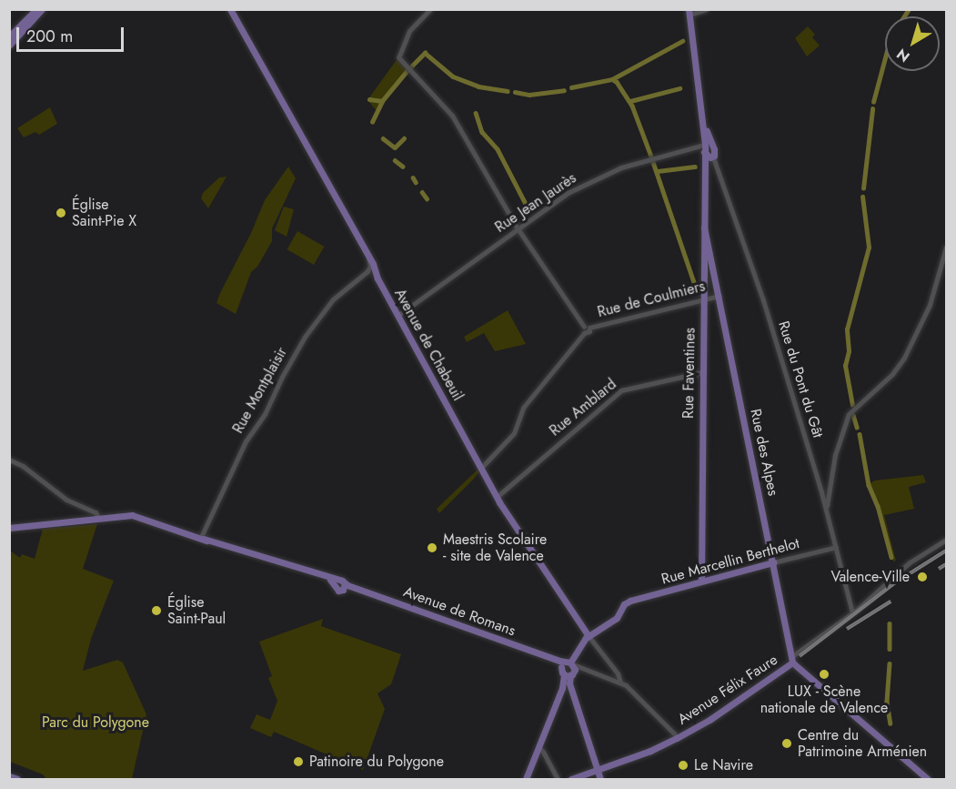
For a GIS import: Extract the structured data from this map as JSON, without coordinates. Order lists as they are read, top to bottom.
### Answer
{
  "streets": {
    "main road": [
      "Avenue de Chabeuil",
      "Rue Faventines",
      "Rue des Alpes",
      "Rue Marcellin Berthelot",
      "Avenue de Romans",
      "Avenue Félix Faure"
    ],
    "street": [
      "Rue Jean Jaurès",
      "Rue de Coulmiers",
      "Rue du Pont du Gât",
      "Rue Montplaisir",
      "Rue Amblard"
    ]
  },
  "crossings": [
    ["Rue Jean Jaurès", "Avenue de Chabeuil"],
    ["Rue Jean Jaurès", "Rue Faventines"],
    ["Rue de Coulmiers", "Rue Faventines"],
    ["Rue de Coulmiers", "Rue des Alpes"],
    ["Avenue de Chabeuil", "Rue Amblard"],
    ["Avenue de Chabeuil", "Rue Marcellin Berthelot"],
    ["Avenue de Chabeuil", "Avenue de Romans"],
    ["Rue Faventines", "Rue Amblard"],
    ["Rue Faventines", "Rue des Alpes"],
    ["Rue Faventines", "Rue Marcellin Berthelot"],
    ["Rue du Pont du Gât", "Rue Marcellin Berthelot"],
    ["Rue Montplaisir", "Avenue de Romans"],
    ["Rue des Alpes", "Rue Marcellin Berthelot"],
    ["Rue des Alpes", "Avenue Félix Faure"]
  ],
  "parks": ["Parc du Polygone"],
  "places": [
    "Église Saint-Pie X",
    "Maestris Scolaire - site de Valence",
    "Valence-Ville",
    "Église Saint-Paul",
    "LUX - Scène nationale de Valence",
    "Centre du Patrimoine Arménien",
    "Patinoire du Polygone",
    "Le Navire"
  ],
  "scale_bar": "200 m",
  "north": "bottom left"
}
